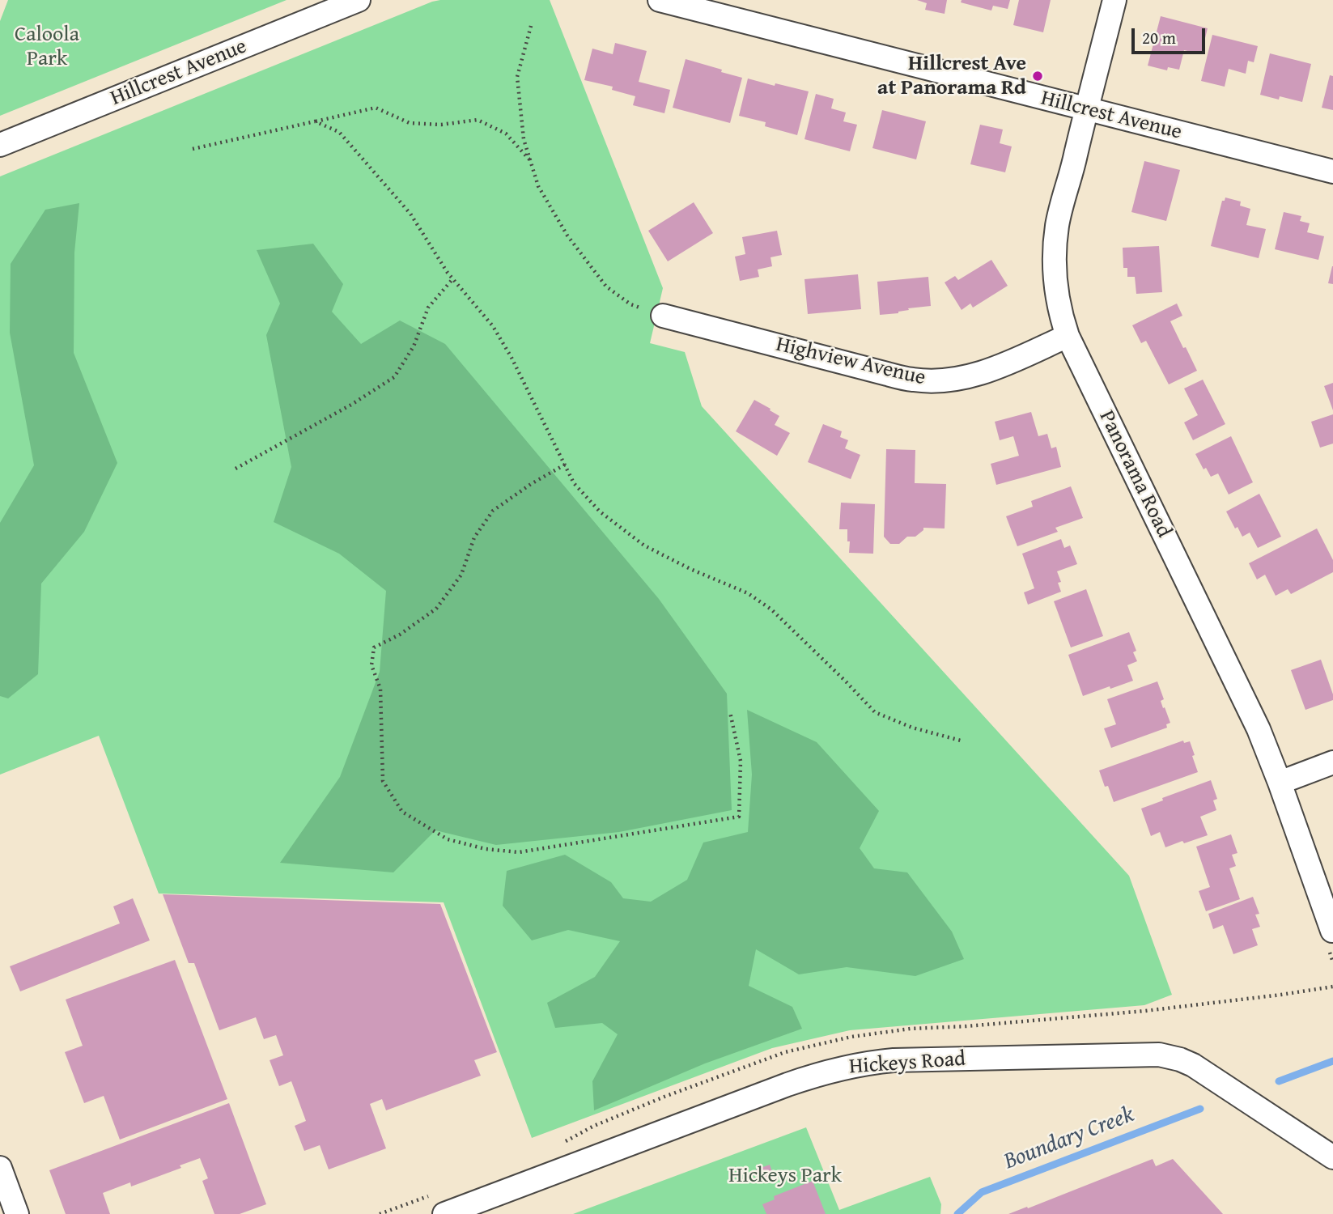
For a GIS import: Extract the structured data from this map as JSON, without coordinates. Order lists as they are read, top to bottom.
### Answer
{
  "streets": {
    "street": [
      "Hillcrest Avenue",
      "Highview Avenue",
      "Panorama Road",
      "Hickeys Road"
    ]
  },
  "crossings": [
    ["Hillcrest Avenue", "Panorama Road"],
    ["Highview Avenue", "Panorama Road"]
  ],
  "water": ["Boundary Creek"],
  "parks": ["Caloola Park", "Hickeys Park"],
  "places": ["Hillcrest Ave at Panorama Rd"],
  "scale_bar": "20 m"
}
